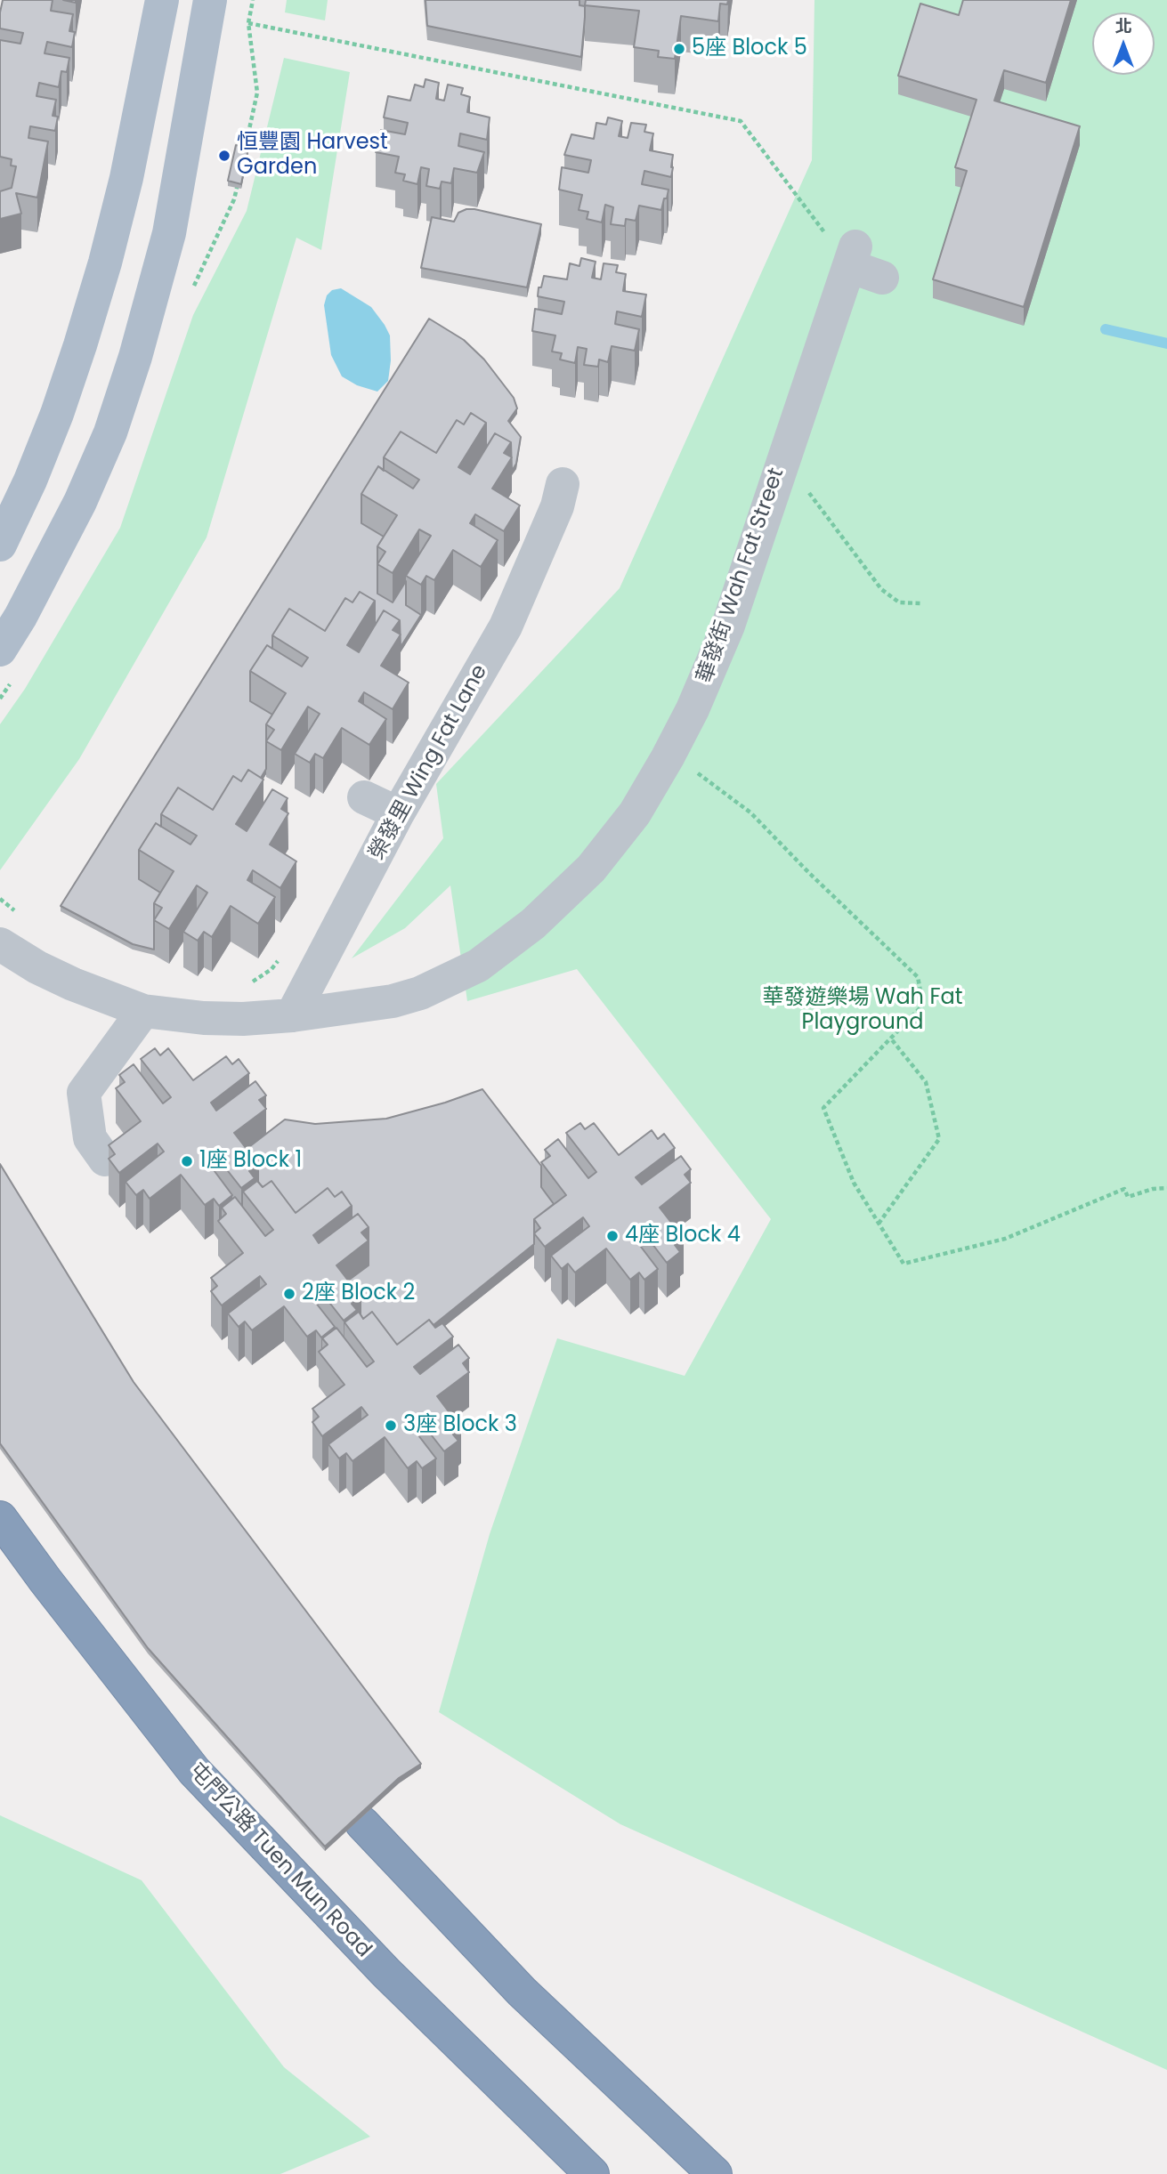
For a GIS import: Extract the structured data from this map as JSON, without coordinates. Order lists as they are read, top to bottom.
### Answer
{
  "streets": {
    "highway": ["屯門公路 Tuen Mun Road"],
    "street": ["華發街 Wah Fat Street", "榮發里 Wing Fat Lane"]
  },
  "crossings": [
    ["華發街 Wah Fat Street", "榮發里 Wing Fat Lane"]
  ],
  "parks": ["華發遊樂場 Wah Fat Playground"],
  "places": [
    "5座 Block 5",
    "恒豐園 Harvest Garden",
    "1座 Block 1",
    "4座 Block 4",
    "2座 Block 2",
    "3座 Block 3"
  ],
  "north": "top"
}
